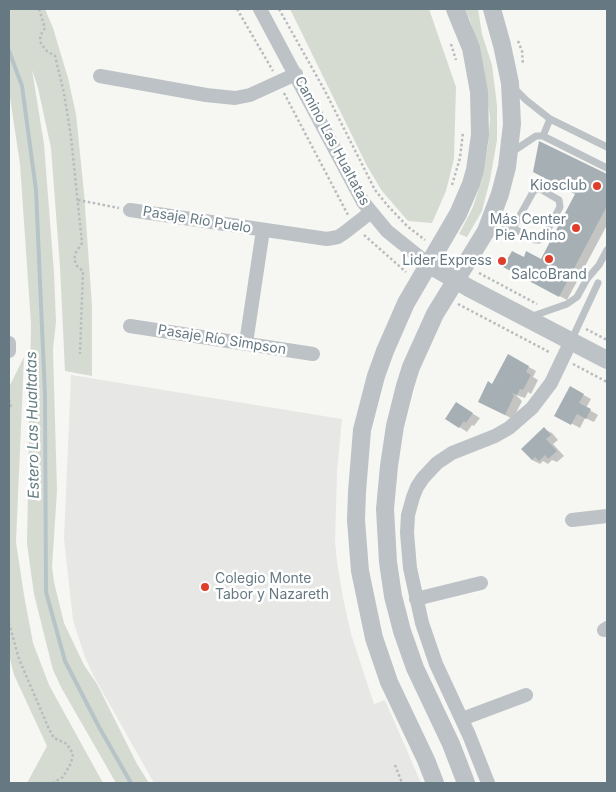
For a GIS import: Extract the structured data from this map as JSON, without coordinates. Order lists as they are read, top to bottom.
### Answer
{
  "streets": {
    "street": ["Camino Las Hualtatas", "Pasaje Río Puelo", "Pasaje Río Simpson"]
  },
  "crossings": [
    ["Camino Las Hualtatas", "Pasaje Río Puelo"],
    ["Pasaje Río Puelo", "Pasaje Río Simpson"]
  ],
  "water": ["Estero Las Hualtatas"],
  "places": [
    "Kiosclub",
    "Más Center Pie Andino",
    "SalcoBrand",
    "Lider Express",
    "Colegio Monte Tabor y Nazareth"
  ]
}
